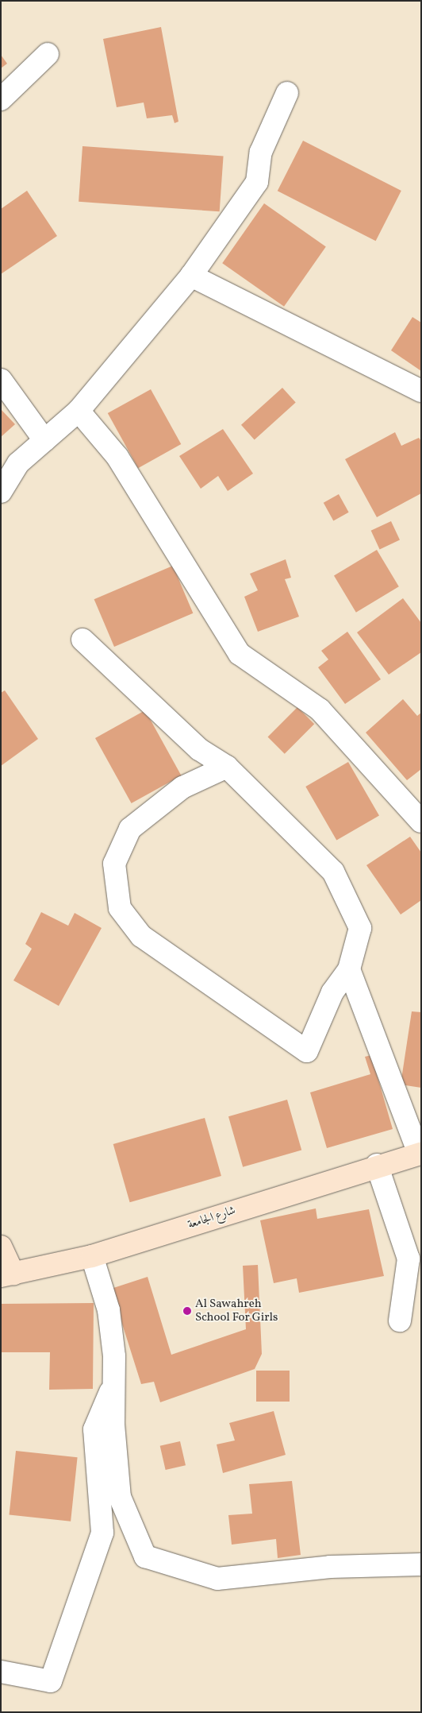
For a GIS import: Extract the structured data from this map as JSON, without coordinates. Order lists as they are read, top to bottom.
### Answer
{
  "streets": {
    "main road": ["شارع الجامعة"]
  },
  "places": ["Al Sawahreh School For Girls"]
}
